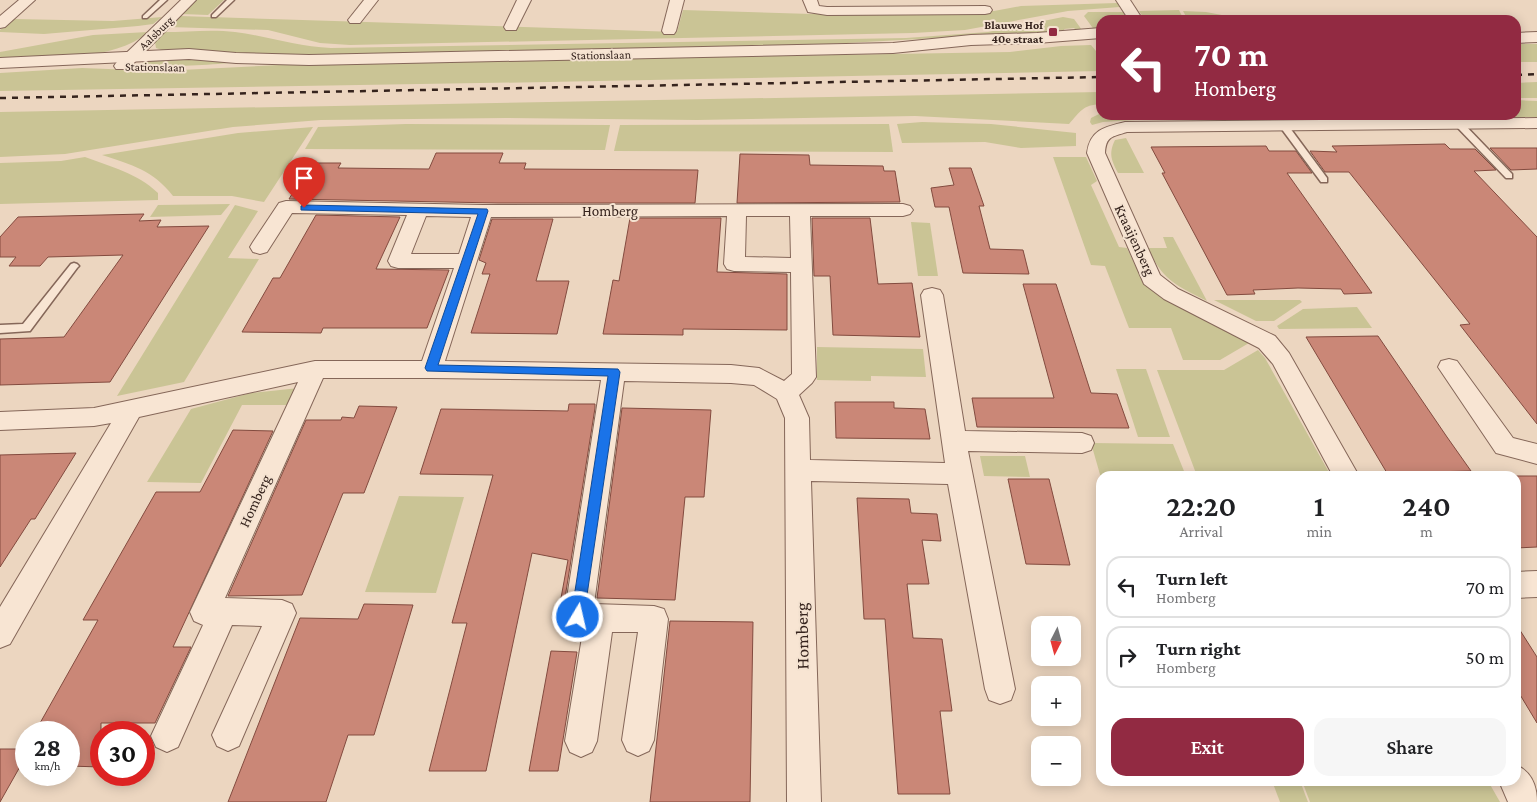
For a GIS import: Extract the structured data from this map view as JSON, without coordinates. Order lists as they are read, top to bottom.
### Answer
{
  "streets": {
    "street": [
      "Aalsburg",
      "Stationslaan",
      "Homberg",
      "Kraaijenberg"
    ]
  },
  "crossings": [
    ["Aalsburg", "Stationslaan"]
  ],
  "places": {
    "transit": ["Blauwe Hof 40e straat"]
  },
  "north": "bottom",
  "page": {
    "turn": ["70 m", "Homberg"],
    "eta": [
      "22:20",
      "Arrival",
      "1",
      "min",
      "240",
      "m"
    ],
    "list": [
      {
        "name": "Turn left",
        "note": "Homberg",
        "value": "70 m"
      },
      {
        "name": "Turn right",
        "note": "Homberg",
        "value": "50 m"
      }
    ],
    "map_buttons": ["+", "−"],
    "buttons": ["Exit", "Share"],
    "speed": "28 km/h",
    "limit": "30"
  }
}
